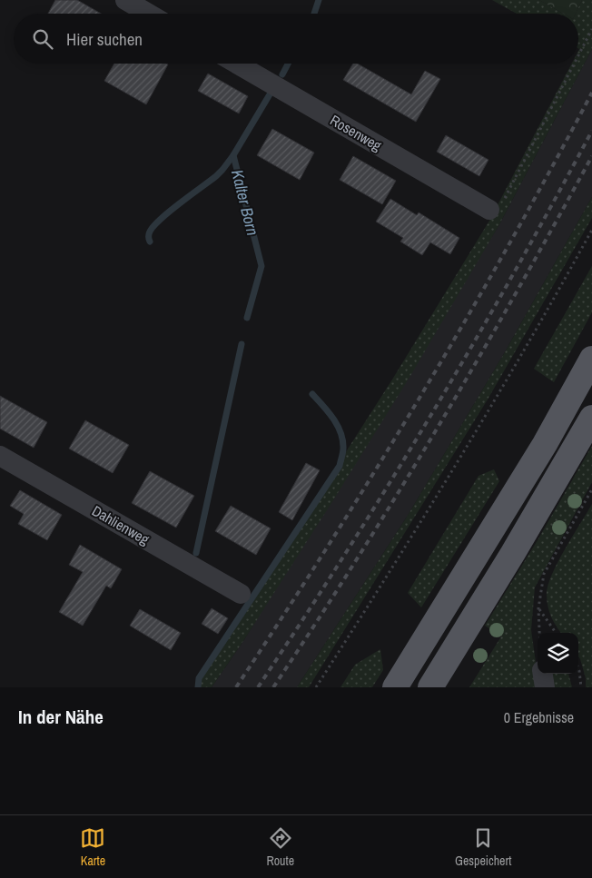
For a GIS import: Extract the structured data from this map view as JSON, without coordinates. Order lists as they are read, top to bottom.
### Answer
{
  "streets": {
    "street": ["Rosenweg", "Dahlienweg"]
  },
  "water": ["Kalter Born"],
  "page": {
    "search": "Hier suchen",
    "heading": ["In der Nähe", "0 Ergebnisse"],
    "nav": ["Karte", "Route", "Gespeichert"]
  }
}
